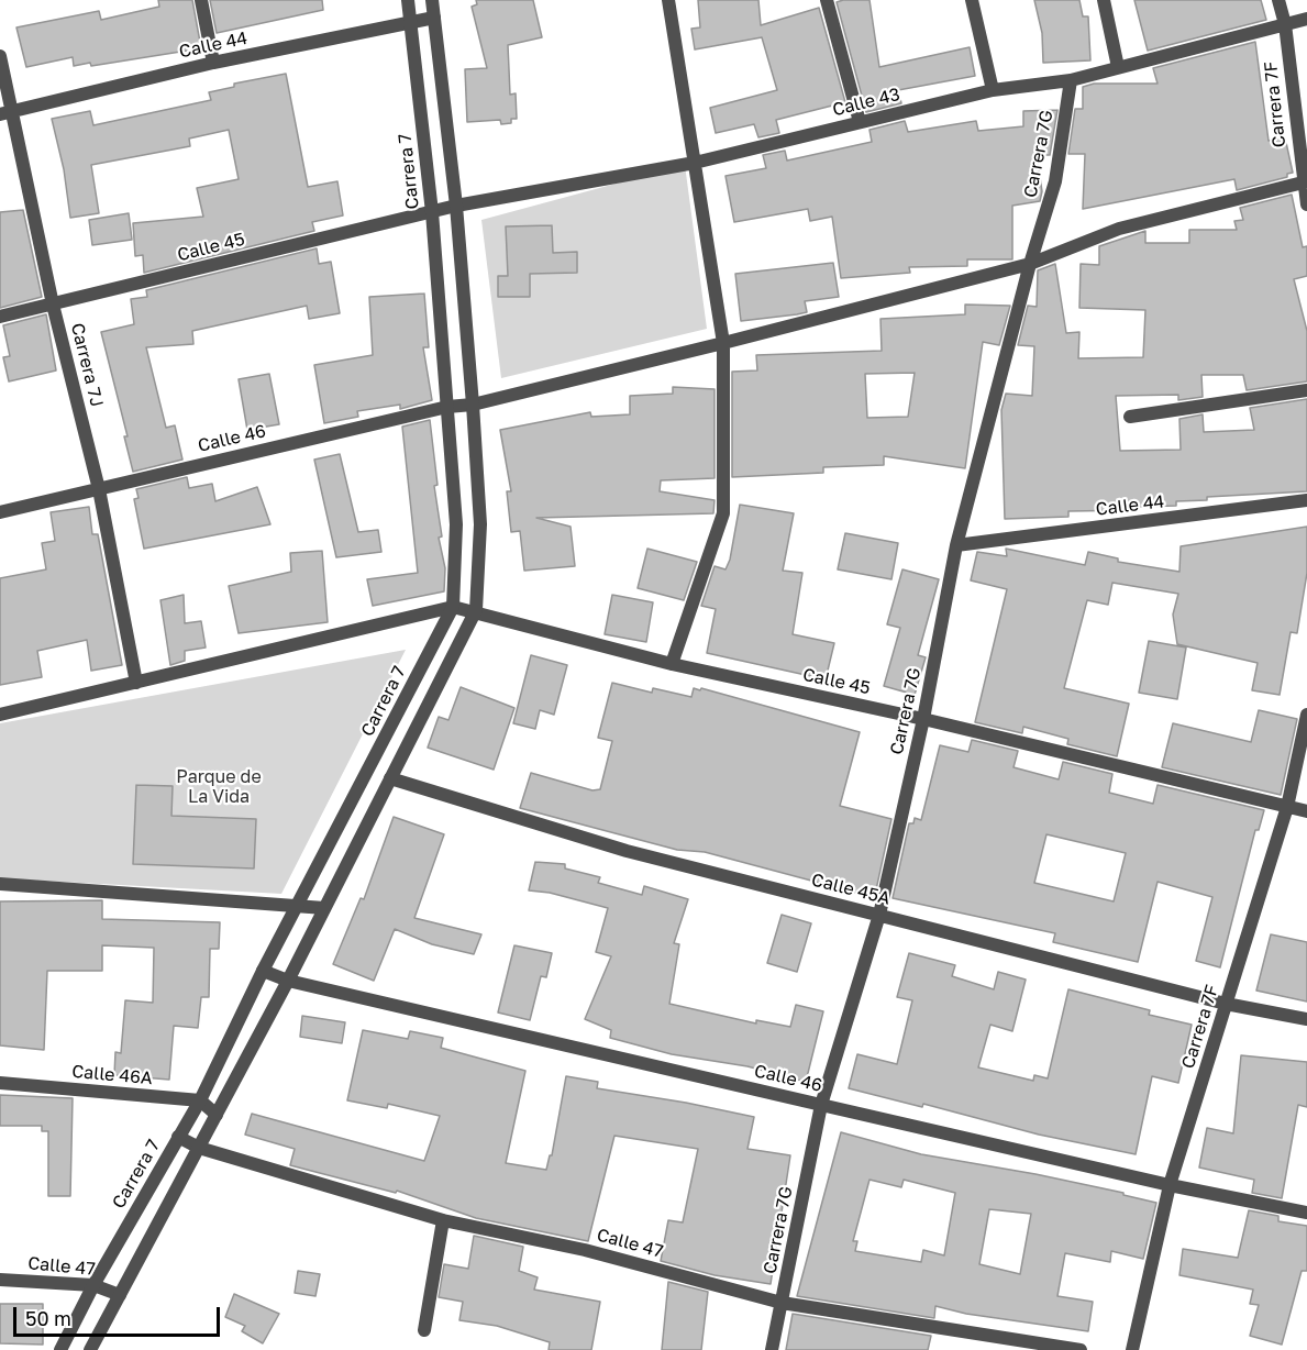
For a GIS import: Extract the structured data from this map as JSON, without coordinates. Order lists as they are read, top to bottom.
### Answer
{
  "streets": {
    "street": [
      "Calle 44",
      "Calle 43",
      "Carrera 7F",
      "Carrera 7G",
      "Carrera 7",
      "Calle 45",
      "Carrera 7J",
      "Calle 46",
      "Calle 45A",
      "Calle 46A",
      "Calle 47"
    ]
  },
  "crossings": [
    ["Calle 44", "Carrera 7G"],
    ["Calle 44", "Carrera 7"],
    ["Calle 44", "Carrera 7J"],
    ["Calle 43", "Carrera 7F"],
    ["Calle 43", "Carrera 7G"],
    ["Calle 43", "Carrera 7"],
    ["Calle 43", "Calle 45"],
    ["Carrera 7F", "Calle 45"],
    ["Carrera 7F", "Calle 46"],
    ["Carrera 7F", "Calle 45A"],
    ["Carrera 7G", "Calle 45"],
    ["Carrera 7G", "Calle 46"],
    ["Carrera 7G", "Calle 45A"],
    ["Carrera 7G", "Calle 47"],
    ["Carrera 7", "Calle 45"],
    ["Carrera 7", "Calle 46"],
    ["Carrera 7", "Calle 46A"],
    ["Carrera 7", "Calle 47"],
    ["Calle 45", "Carrera 7J"],
    ["Carrera 7J", "Calle 46"]
  ],
  "parks": ["Parque de La Vida"],
  "scale_bar": "50 m"
}
